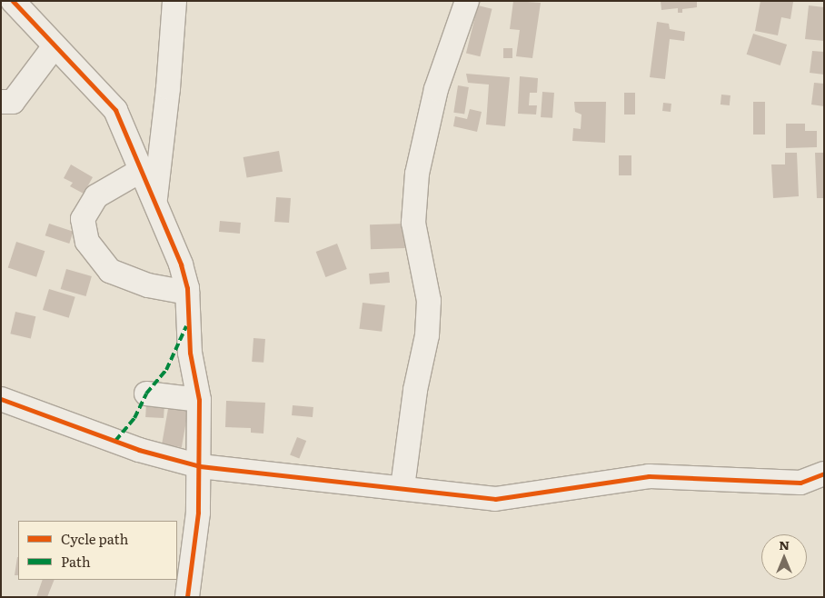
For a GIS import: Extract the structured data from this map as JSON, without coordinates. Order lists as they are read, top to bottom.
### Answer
{
  "legend": ["Cycle path", "Path"],
  "north": "top"
}
